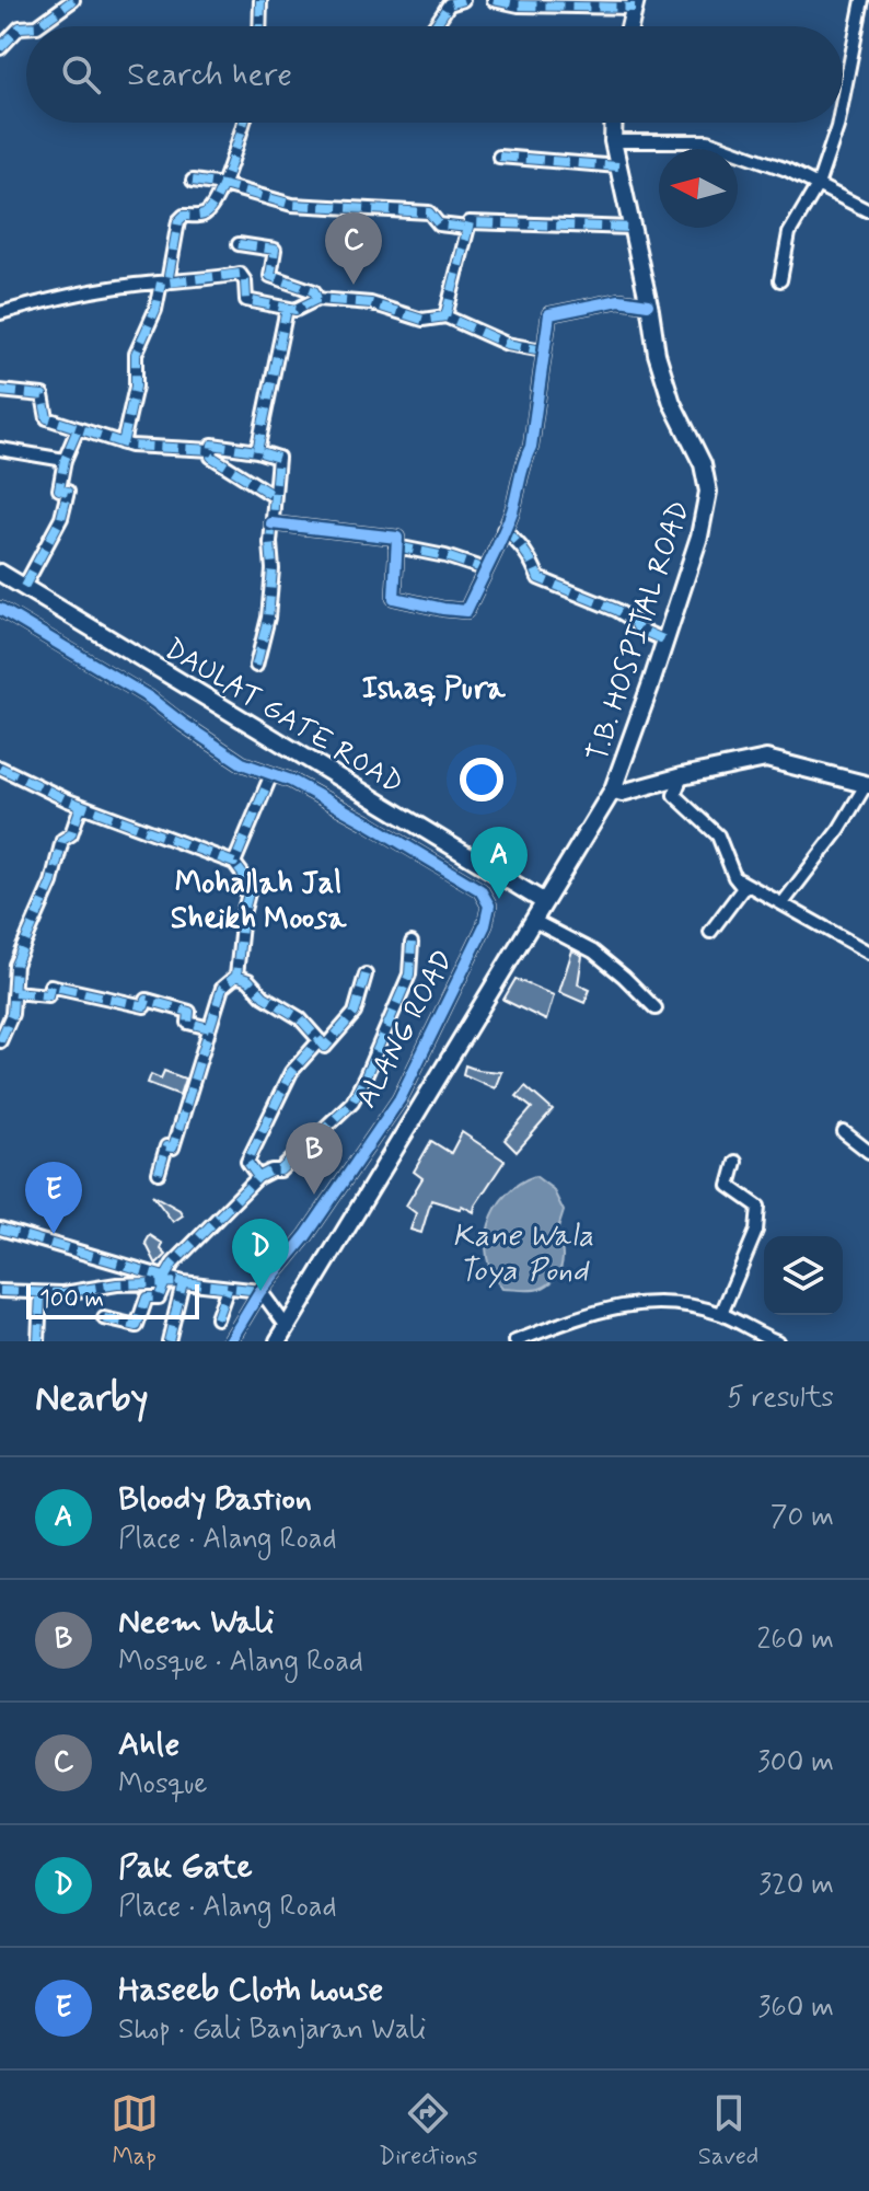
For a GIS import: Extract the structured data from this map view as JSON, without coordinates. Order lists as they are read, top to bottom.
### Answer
{
  "streets": {
    "main road": ["T.B. HOSPITAL ROAD", "DAULAT GATE ROAD"],
    "street": ["ALANG ROAD"]
  },
  "crossings": [
    ["T.B. HOSPITAL ROAD", "DAULAT GATE ROAD"]
  ],
  "districts": ["Ishaq Pura", "Mohallah Jal Sheikh Moosa"],
  "water": ["Kane Wala Toya Pond"],
  "scale_bar": "100 m",
  "north": "left",
  "page": {
    "search": "Search here",
    "pins": [
      "C",
      "A",
      "B",
      "E",
      "D"
    ],
    "scale": "100 m",
    "heading": ["Nearby", "5 results"],
    "list": [
      {
        "mark": "A",
        "name": "Bloody Bastion",
        "note": "Place · Alang Road",
        "value": "70 m"
      },
      {
        "mark": "B",
        "name": "Neem Wali",
        "note": "Mosque · Alang Road",
        "value": "260 m"
      },
      {
        "mark": "C",
        "name": "Ahle",
        "note": "Mosque",
        "value": "300 m"
      },
      {
        "mark": "D",
        "name": "Pak Gate",
        "note": "Place · Alang Road",
        "value": "320 m"
      },
      {
        "mark": "E",
        "name": "Haseeb Cloth house",
        "note": "Shop · Gali Banjaran Wali",
        "value": "360 m"
      }
    ],
    "nav": ["Map", "Directions", "Saved"]
  }
}
